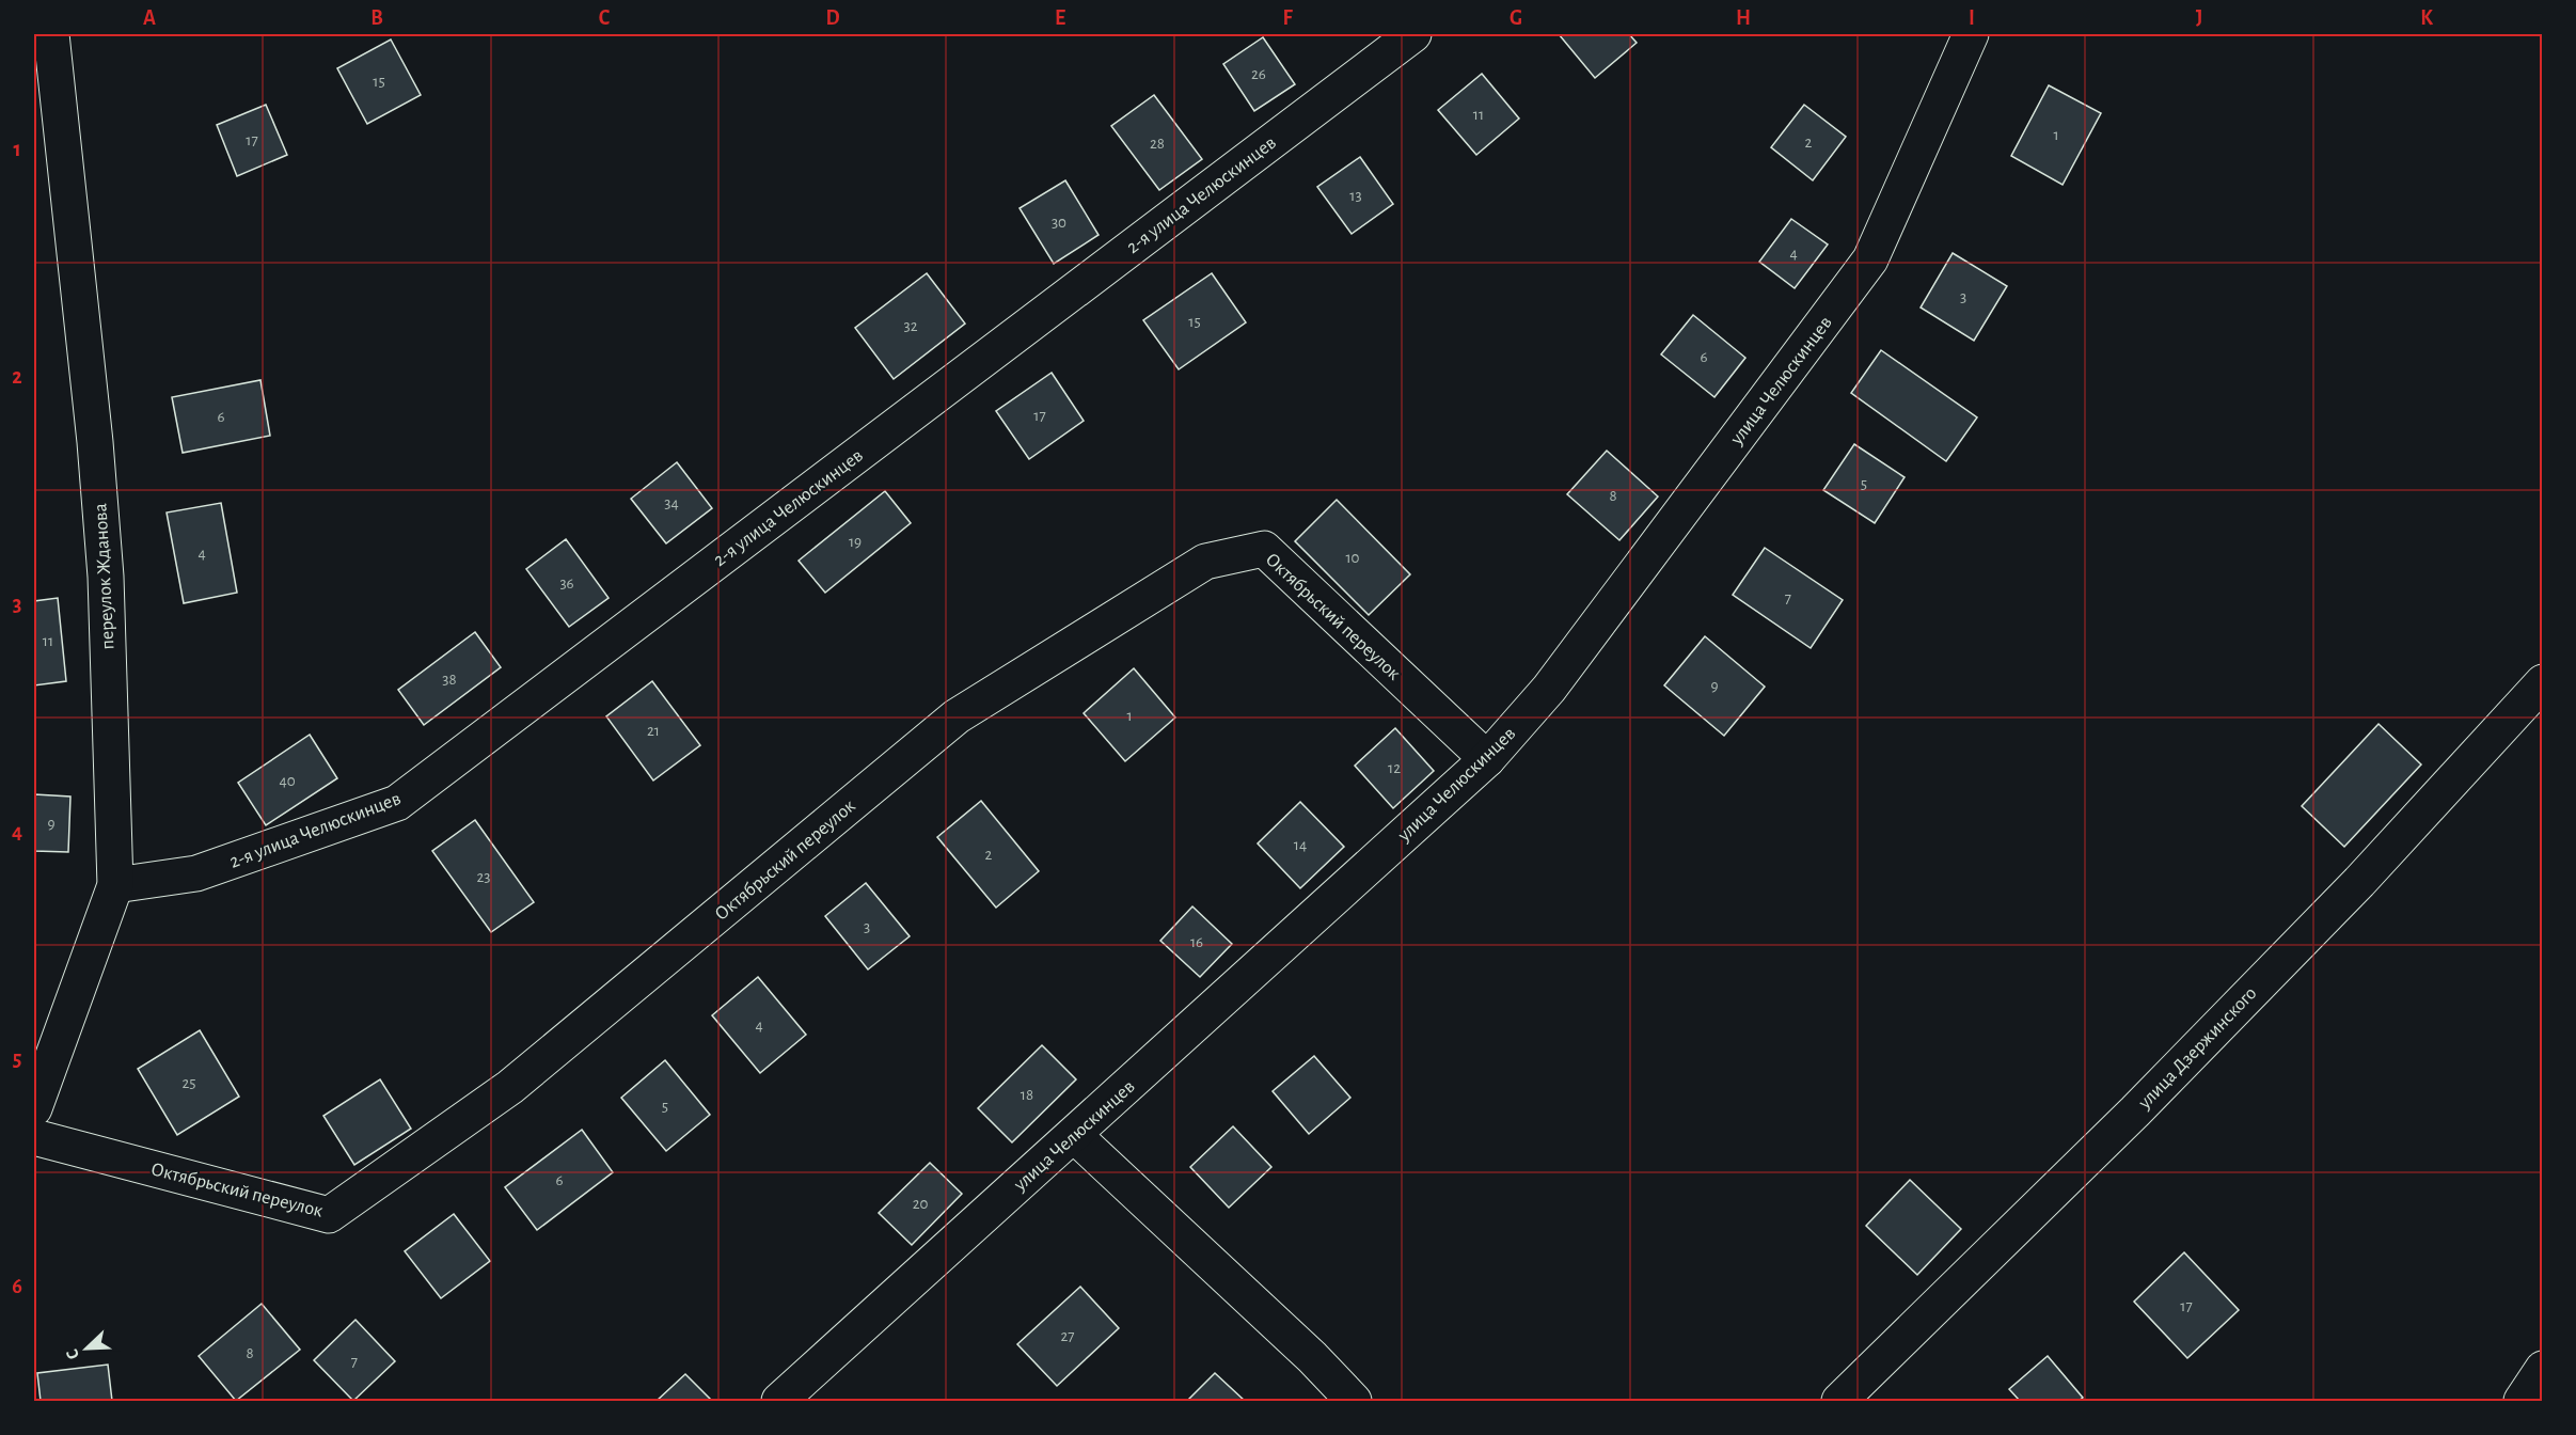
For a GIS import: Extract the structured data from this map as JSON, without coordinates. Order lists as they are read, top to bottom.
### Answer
{
  "streets": {
    "street": [
      "2-я улица Челюскинцев",
      "улица Челюскинцев",
      "переулок Жданова",
      "Октябрьский переулок",
      "улица Дзержинского"
    ]
  },
  "crossings": [
    ["2-я улица Челюскинцев", "переулок Жданова"],
    ["улица Челюскинцев", "Октябрьский переулок"]
  ],
  "house_numbers": [
    "26",
    "15",
    "11",
    "1",
    "17",
    "2",
    "28",
    "13",
    "30",
    "4",
    "3",
    "15",
    "32",
    "6",
    "17",
    "6",
    "5",
    "8",
    "34",
    "19",
    "4",
    "10",
    "36",
    "7",
    "11",
    "38",
    "9",
    "1",
    "21",
    "12",
    "40",
    "9",
    "14",
    "2",
    "23",
    "3",
    "16",
    "4",
    "25",
    "18",
    "5",
    "6",
    "20",
    "17",
    "27",
    "8",
    "7"
  ],
  "north": "bottom left",
  "grid": {
    "columns": [
      "A",
      "B",
      "C",
      "D",
      "E",
      "F",
      "G",
      "H",
      "I",
      "J",
      "K"
    ],
    "rows": [
      "1",
      "2",
      "3",
      "4",
      "5",
      "6"
    ]
  }
}
